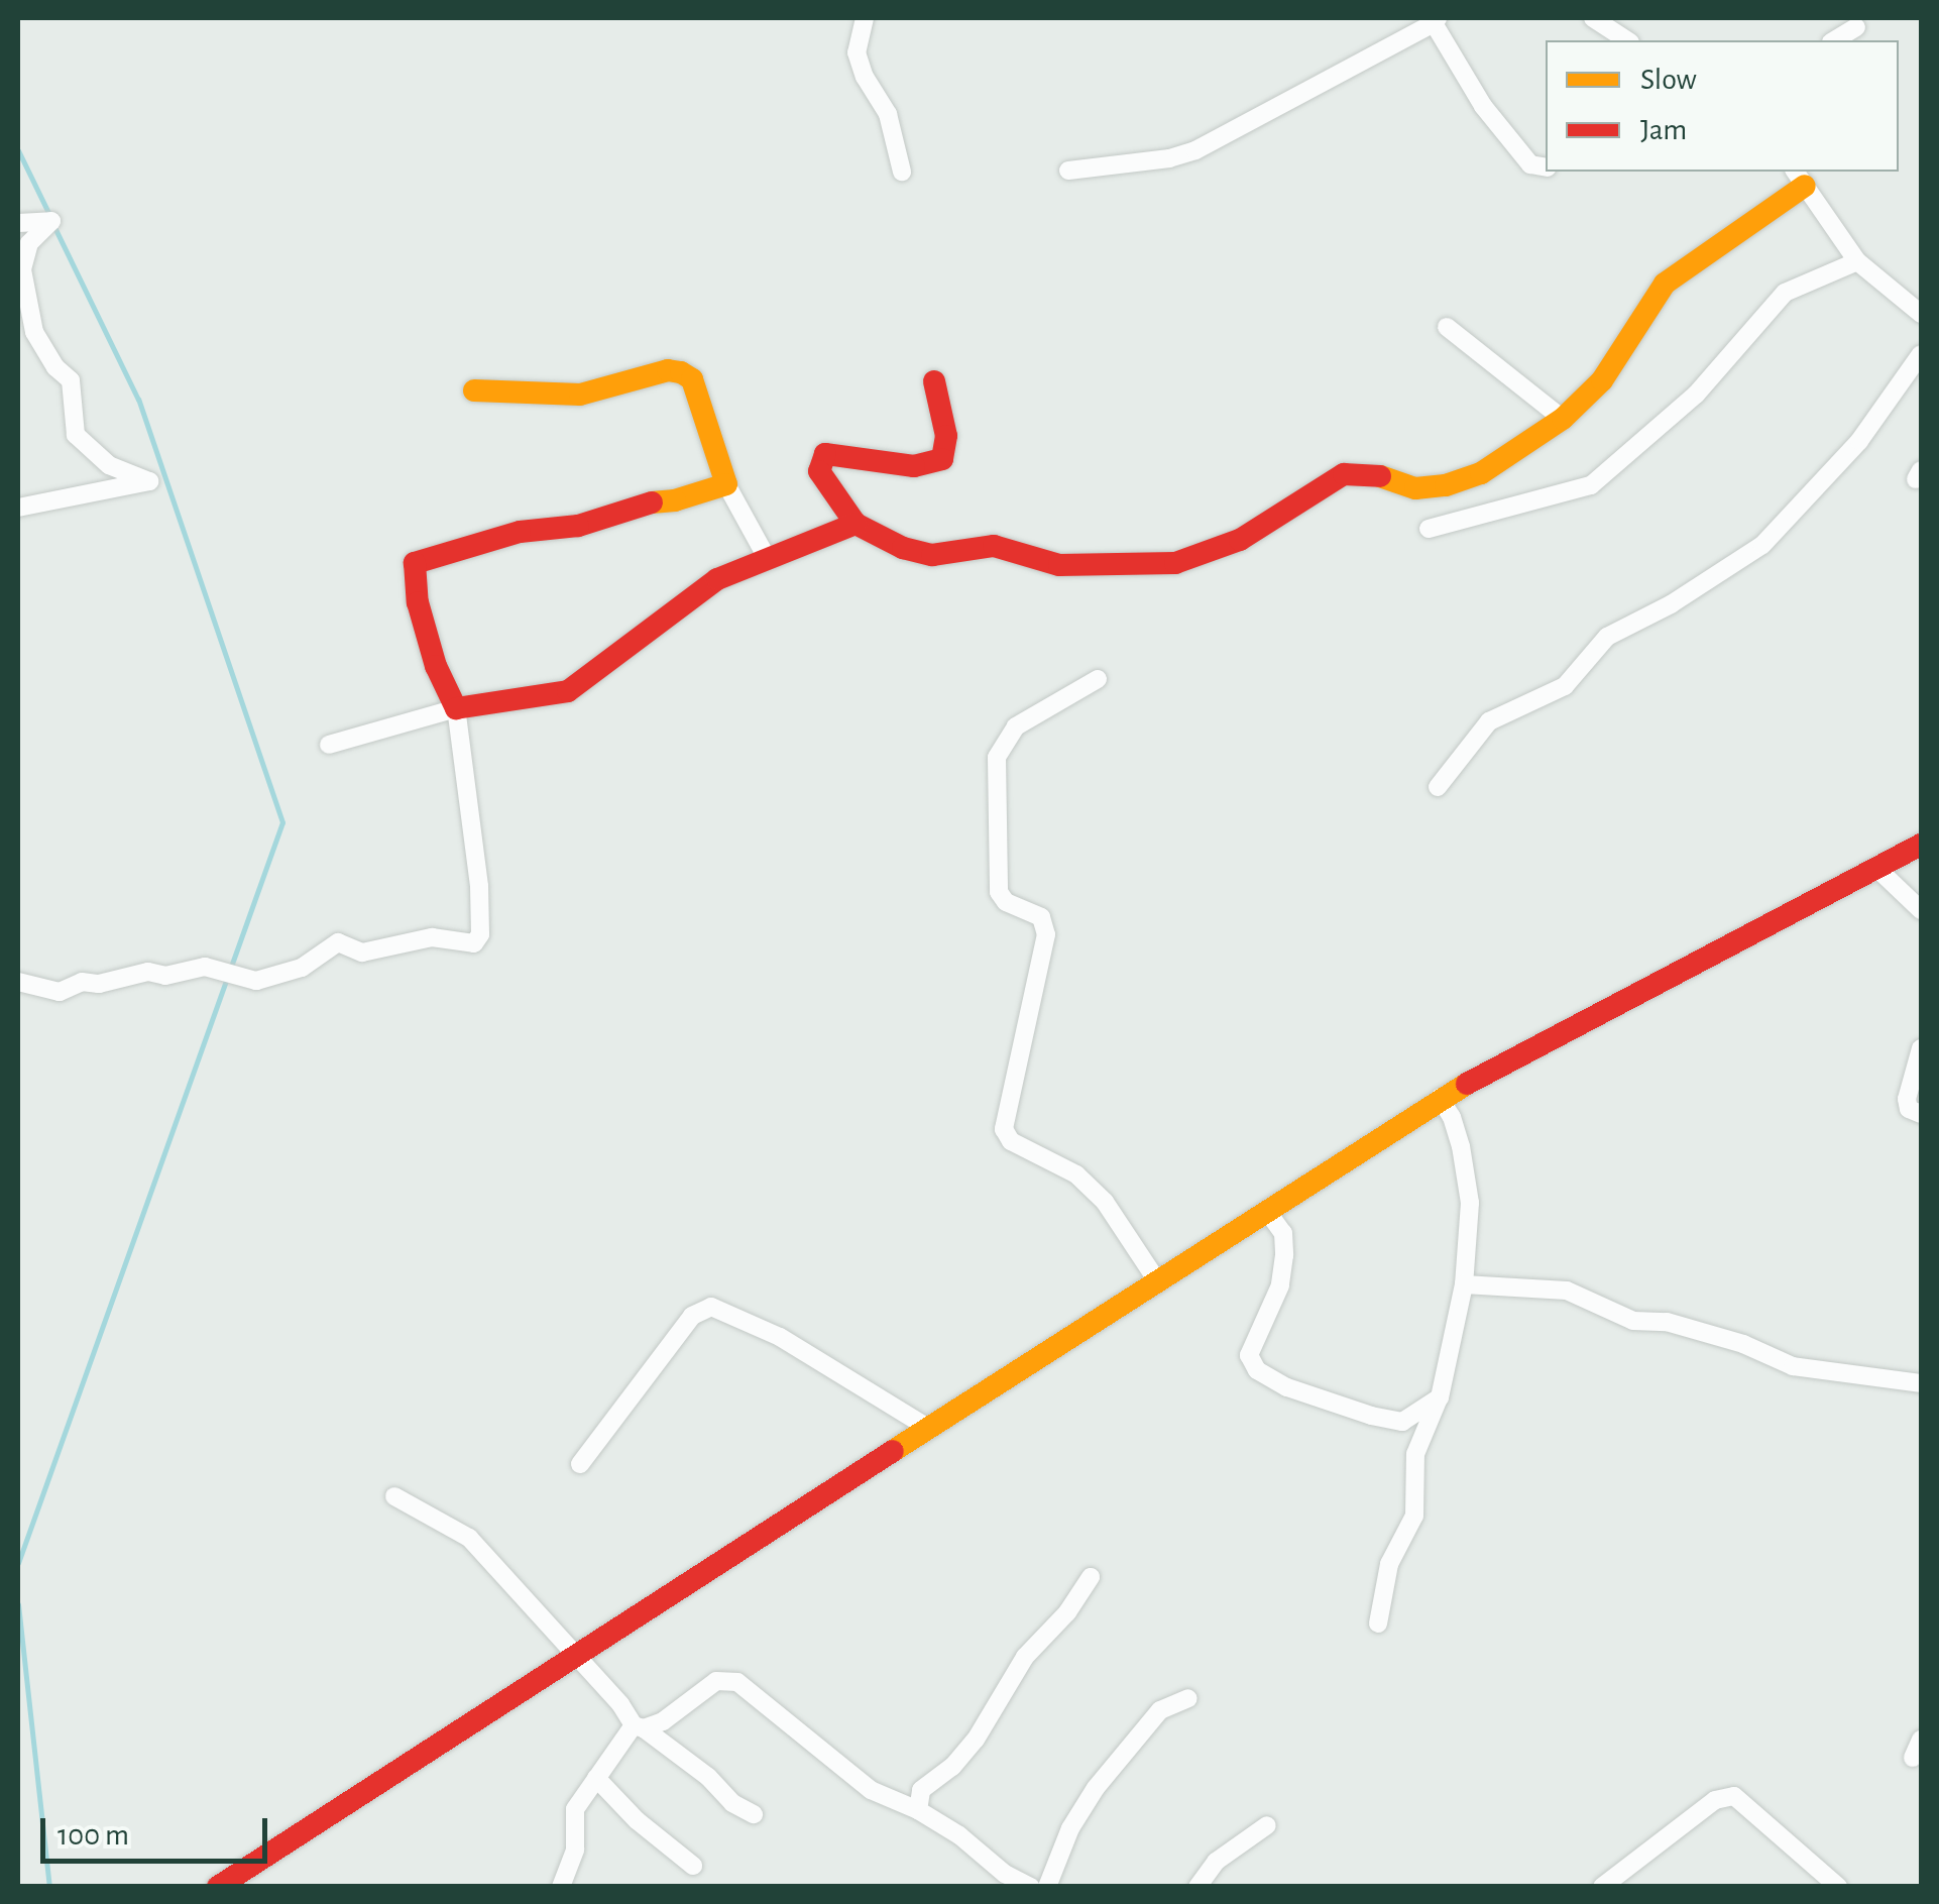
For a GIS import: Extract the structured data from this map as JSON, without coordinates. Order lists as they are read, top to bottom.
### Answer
{
  "legend": ["Slow", "Jam"],
  "scale_bar": "100 m"
}
